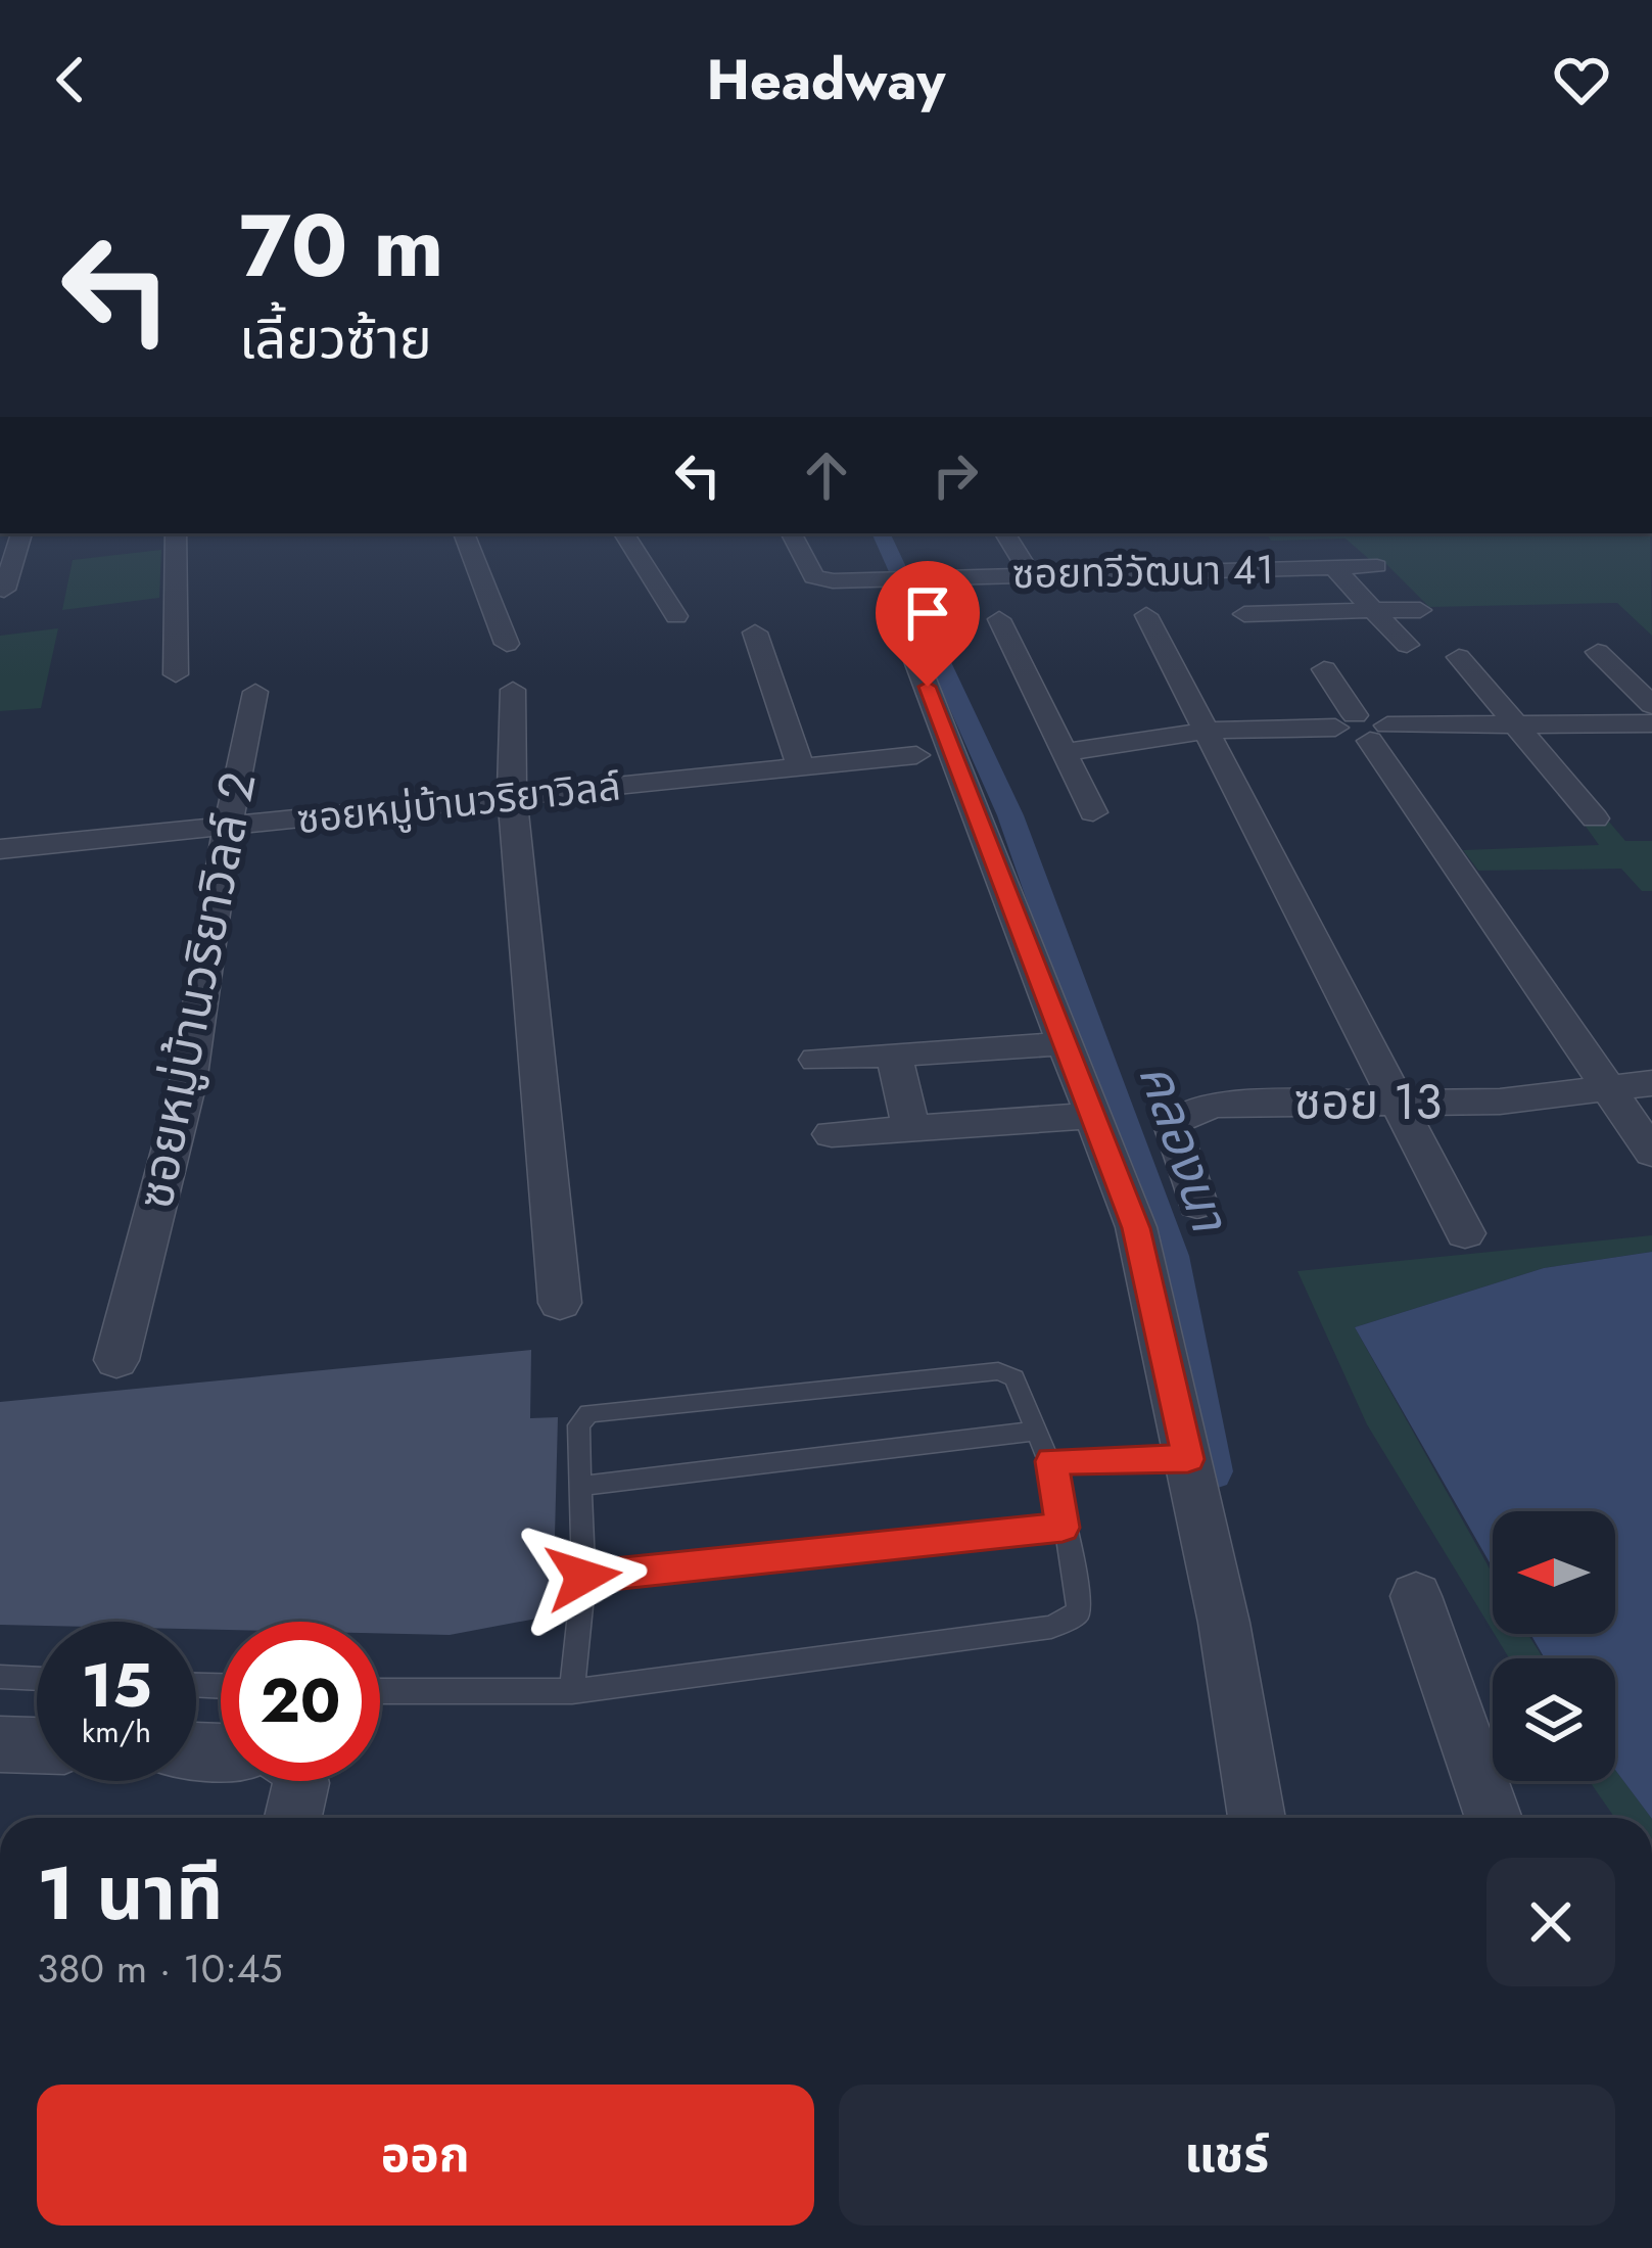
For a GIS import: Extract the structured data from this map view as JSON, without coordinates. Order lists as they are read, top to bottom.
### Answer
{
  "streets": {
    "street": [
      "ซอยทวีวัฒนา 41",
      "ซอยหมู่บ้านวริยาวิลล์",
      "ซอยหมู่บ้านวริยาวิลล์ 2",
      "ซอย 13"
    ]
  },
  "crossings": [
    ["ซอยหมู่บ้านวริยาวิลล์", "ซอยหมู่บ้านวริยาวิลล์ 2"]
  ],
  "water": ["คลองนา"],
  "north": "left",
  "page": {
    "header": "Headway",
    "turn": ["70 m", "เลี้ยวซ้าย"],
    "speed": "15 km/h",
    "limit": "20",
    "heading": ["1 นาที", "380 m · 10:45"],
    "buttons": ["ออก", "แชร์"]
  }
}
